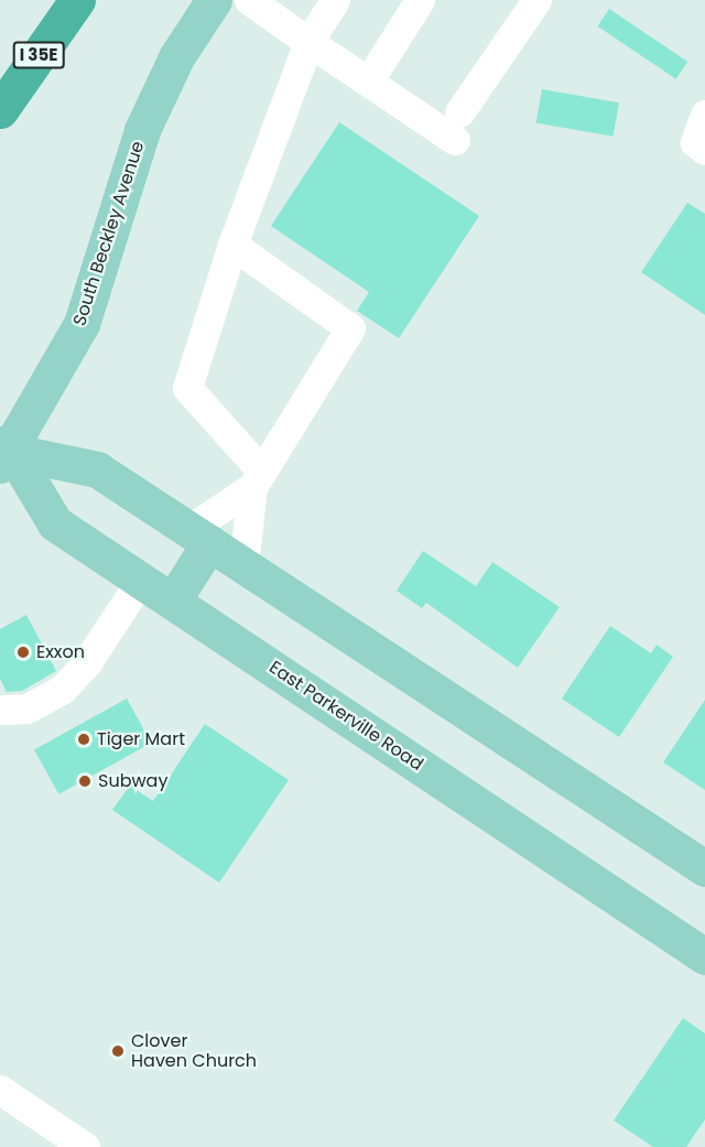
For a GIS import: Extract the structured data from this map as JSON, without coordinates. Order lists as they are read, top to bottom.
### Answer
{
  "streets": {
    "highway": ["I 35E"],
    "main road": ["South Beckley Avenue", "East Parkerville Road"]
  },
  "crossings": [
    ["South Beckley Avenue", "East Parkerville Road"]
  ],
  "places": [
    "Exxon",
    "Tiger Mart",
    "Subway",
    "Clover Haven Church"
  ]
}
